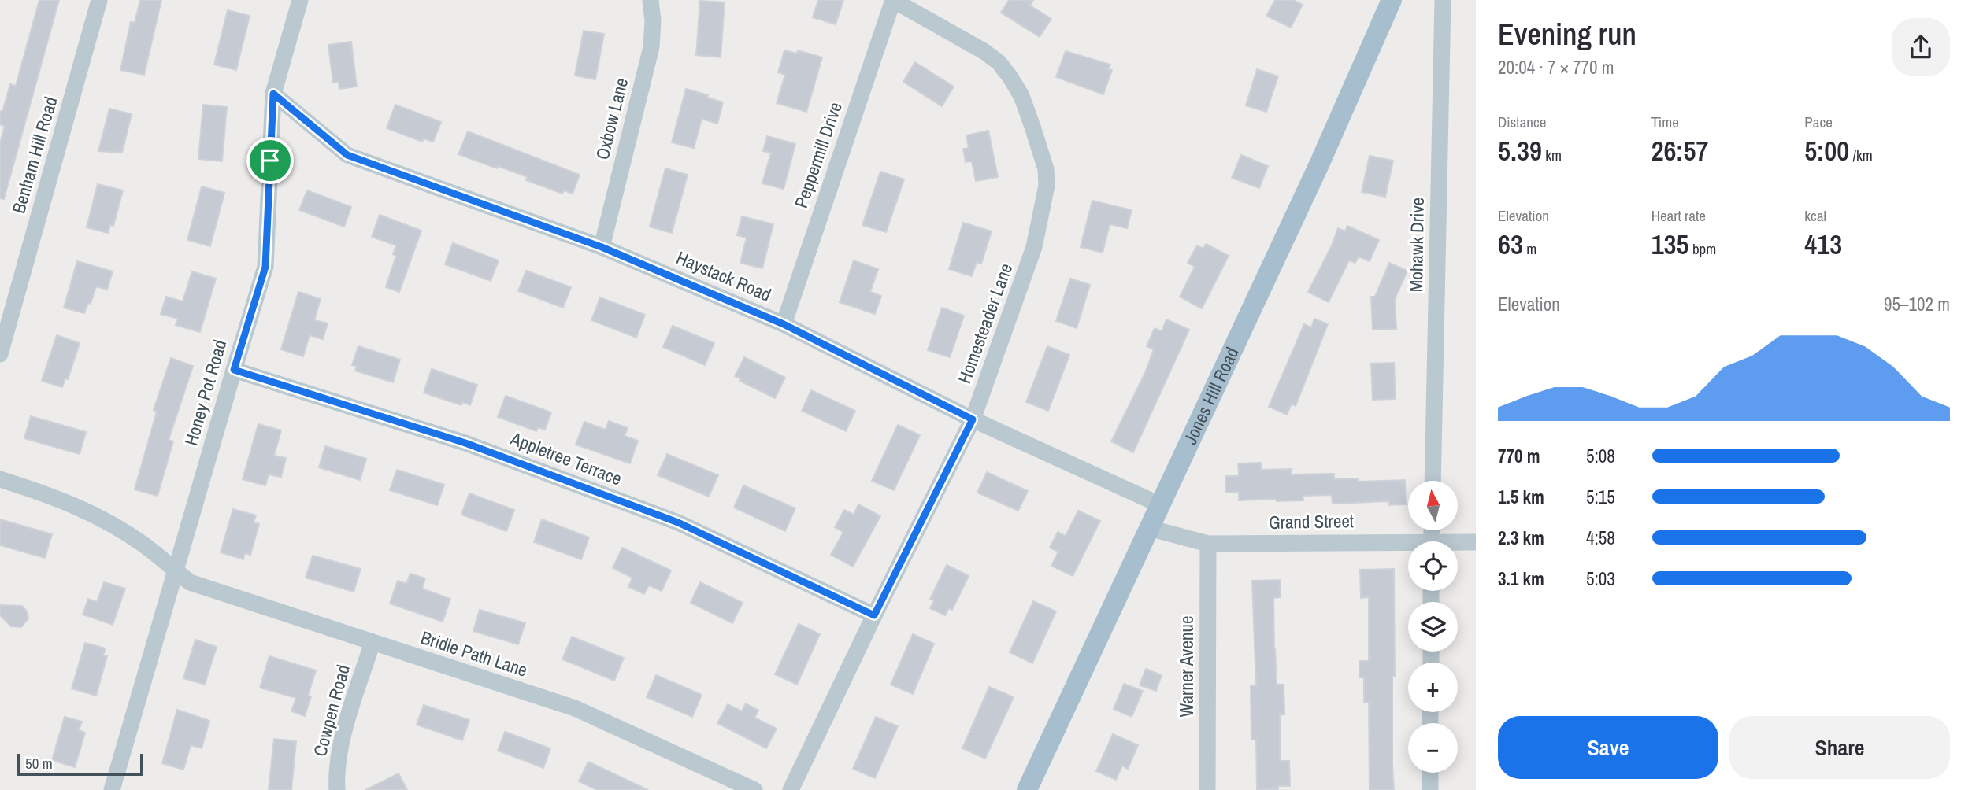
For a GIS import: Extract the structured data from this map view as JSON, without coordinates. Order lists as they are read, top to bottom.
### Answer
{
  "streets": {
    "main road": ["Jones Hill Road"],
    "street": [
      "Oxbow Lane",
      "Benham Hill Road",
      "Peppermill Drive",
      "Mohawk Drive",
      "Haystack Road",
      "Homesteader Lane",
      "Honey Pot Road",
      "Appletree Terrace",
      "Grand Street",
      "Bridle Path Lane",
      "Warner Avenue",
      "Cowpen Road"
    ]
  },
  "crossings": [
    ["Oxbow Lane", "Haystack Road"],
    ["Peppermill Drive", "Haystack Road"],
    ["Peppermill Drive", "Homesteader Lane"],
    ["Haystack Road", "Homesteader Lane"],
    ["Haystack Road", "Honey Pot Road"],
    ["Haystack Road", "Jones Hill Road"],
    ["Homesteader Lane", "Appletree Terrace"],
    ["Honey Pot Road", "Appletree Terrace"],
    ["Honey Pot Road", "Bridle Path Lane"],
    ["Jones Hill Road", "Grand Street"],
    ["Grand Street", "Warner Avenue"],
    ["Bridle Path Lane", "Cowpen Road"]
  ],
  "scale_bar": "50 m",
  "north": "top",
  "page": {
    "heading": ["Evening run", "20:04 · 7 × 770 m"],
    "stats": [
      ["Distance", "5.39 km"],
      ["Time", "26:57"],
      ["Pace", "5:00 /km"],
      ["Elevation", "63 m"],
      ["Heart rate", "135 bpm"],
      ["kcal", "413"]
    ],
    "chart": ["Elevation", "95–102 m"],
    "list": [
      {
        "name": "770 m",
        "note": "5:08"
      },
      {
        "name": "1.5 km",
        "note": "5:15"
      },
      {
        "name": "2.3 km",
        "note": "4:58"
      },
      {
        "name": "3.1 km",
        "note": "5:03"
      }
    ],
    "map_buttons": ["+", "−"],
    "buttons": ["Save", "Share"],
    "scale": "50 m"
  }
}
